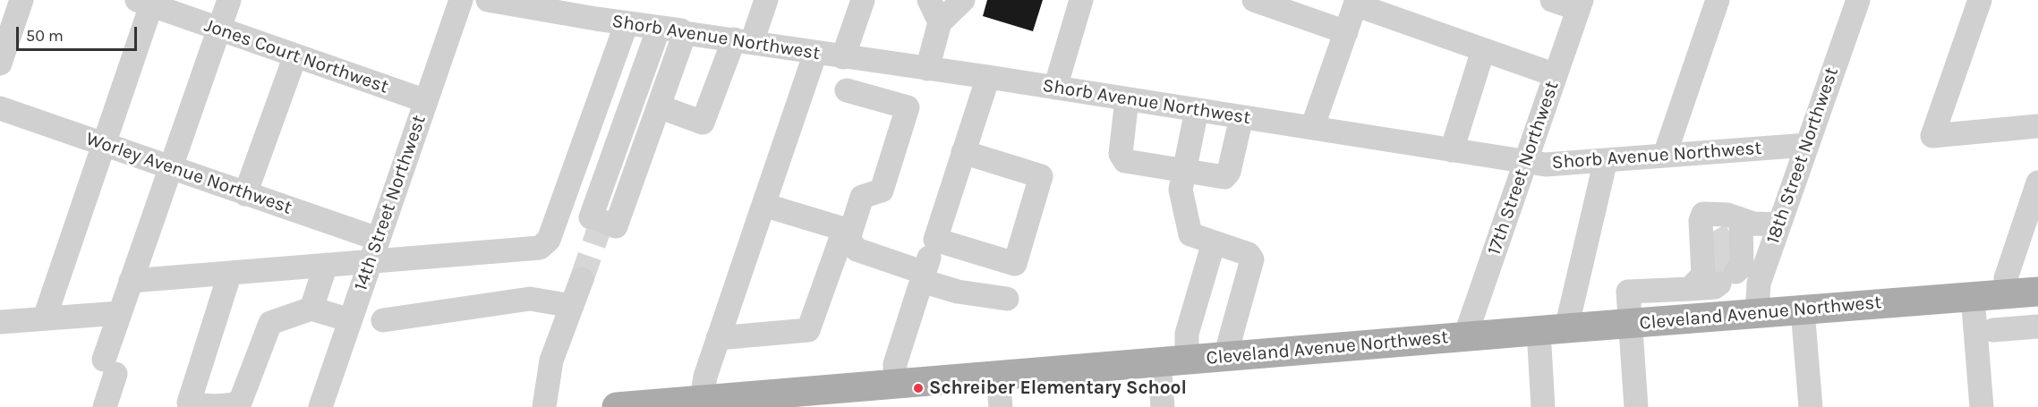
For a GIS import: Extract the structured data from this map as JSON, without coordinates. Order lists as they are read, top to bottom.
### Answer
{
  "streets": {
    "main road": ["Cleveland Avenue Northwest"],
    "street": [
      "Shorb Avenue Northwest",
      "Jones Court Northwest",
      "18th Street Northwest",
      "17th Street Northwest",
      "Worley Avenue Northwest",
      "14th Street Northwest"
    ]
  },
  "crossings": [
    ["Shorb Avenue Northwest", "18th Street Northwest"],
    ["Shorb Avenue Northwest", "17th Street Northwest"],
    ["Jones Court Northwest", "14th Street Northwest"],
    ["18th Street Northwest", "Cleveland Avenue Northwest"],
    ["17th Street Northwest", "Cleveland Avenue Northwest"],
    ["Worley Avenue Northwest", "14th Street Northwest"]
  ],
  "places": ["Schreiber Elementary School"],
  "scale_bar": "50 m"
}
